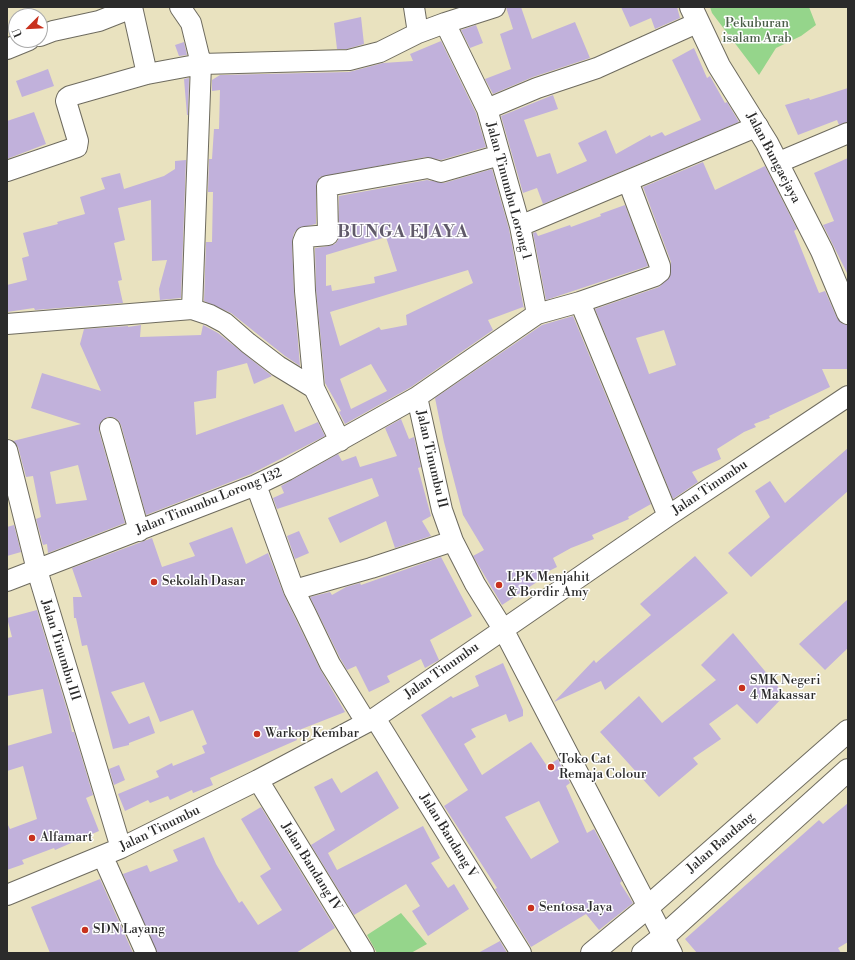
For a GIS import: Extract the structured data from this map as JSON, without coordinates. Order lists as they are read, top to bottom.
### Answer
{
  "streets": {
    "main road": ["Jalan Bungaejaya", "Jalan Bandang"],
    "street": [
      "Jalan Tinumbu Lorong 1",
      "Jalan Tinumbu II",
      "Jalan Tinumbu",
      "Jalan Tinumbu Lorong 132",
      "Jalan Tinumbu III",
      "Jalan Bandang V",
      "Jalan Bandang IV"
    ]
  },
  "crossings": [
    ["Jalan Tinumbu Lorong 1", "Jalan Tinumbu II"],
    ["Jalan Tinumbu II", "Jalan Tinumbu"],
    ["Jalan Tinumbu II", "Jalan Tinumbu Lorong 132"],
    ["Jalan Tinumbu II", "Jalan Bandang"],
    ["Jalan Tinumbu", "Jalan Tinumbu III"],
    ["Jalan Tinumbu", "Jalan Bandang V"],
    ["Jalan Tinumbu", "Jalan Bandang IV"],
    ["Jalan Tinumbu Lorong 132", "Jalan Tinumbu III"],
    ["Jalan Tinumbu Lorong 132", "Jalan Bandang V"]
  ],
  "districts": ["BUNGA EJAYA"],
  "parks": ["Pekuburan isalam Arab"],
  "places": [
    "Sekolah Dasar",
    "LPK Menjahit & Bordir Amy",
    "SMK Negeri 4 Makassar",
    "Warkop Kembar",
    "Toko Cat Remaja Colour",
    "Alfamart",
    "Sentosa Jaya",
    "SDN Layang"
  ],
  "north": "bottom left"
}
